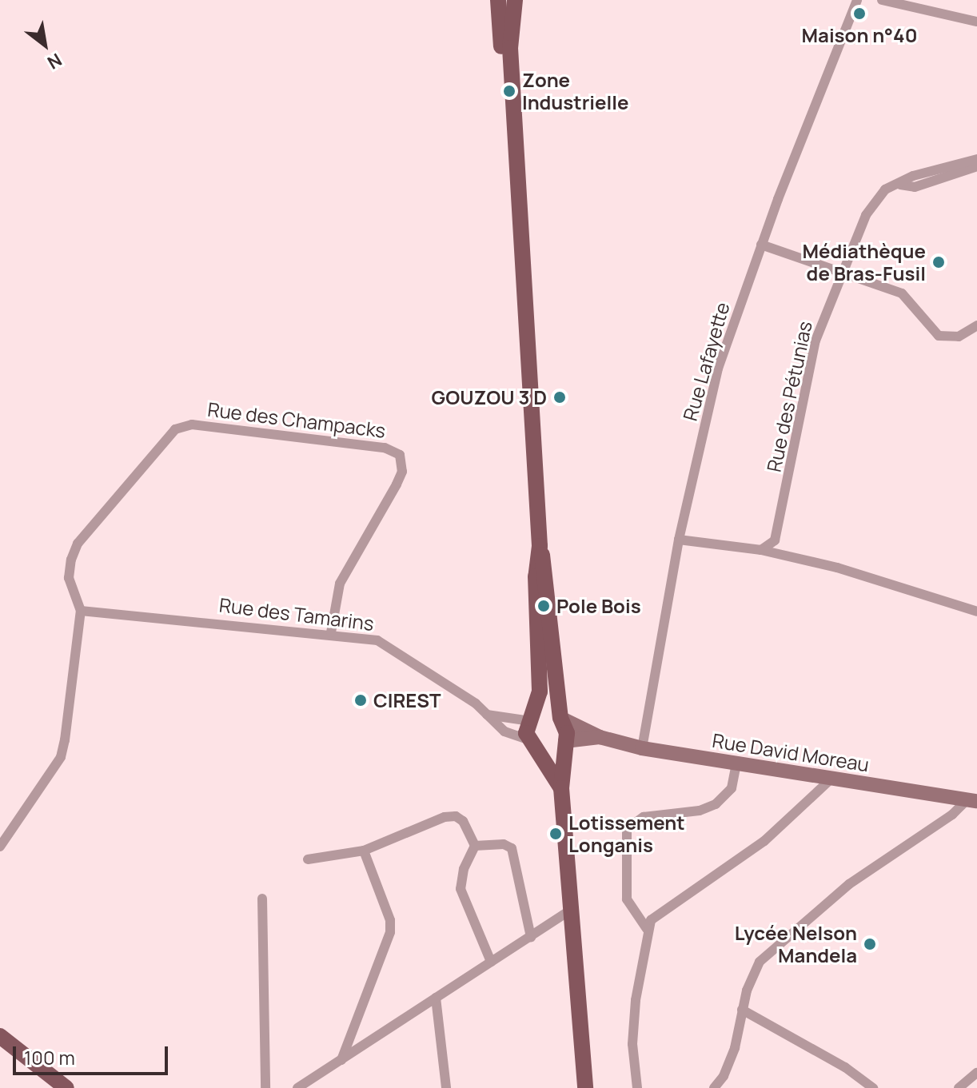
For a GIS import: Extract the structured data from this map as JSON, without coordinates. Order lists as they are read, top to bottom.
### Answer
{
  "streets": {
    "street": [
      "Rue Lafayette",
      "Rue des Pétunias",
      "Rue des Champacks",
      "Rue des Tamarins",
      "Rue David Moreau"
    ]
  },
  "crossings": [
    ["Rue Lafayette", "Rue David Moreau"],
    ["Rue des Champacks", "Rue des Tamarins"],
    ["Rue des Tamarins", "Rue David Moreau"]
  ],
  "places": [
    "Maison n°40",
    "Zone Industrielle",
    "Médiathèque de Bras-Fusil",
    "GOUZOU 3 D",
    "Pole Bois",
    "CIREST",
    "Lotissement Longanis",
    "Lycée Nelson Mandela"
  ],
  "scale_bar": "100 m",
  "north": "bottom right"
}
